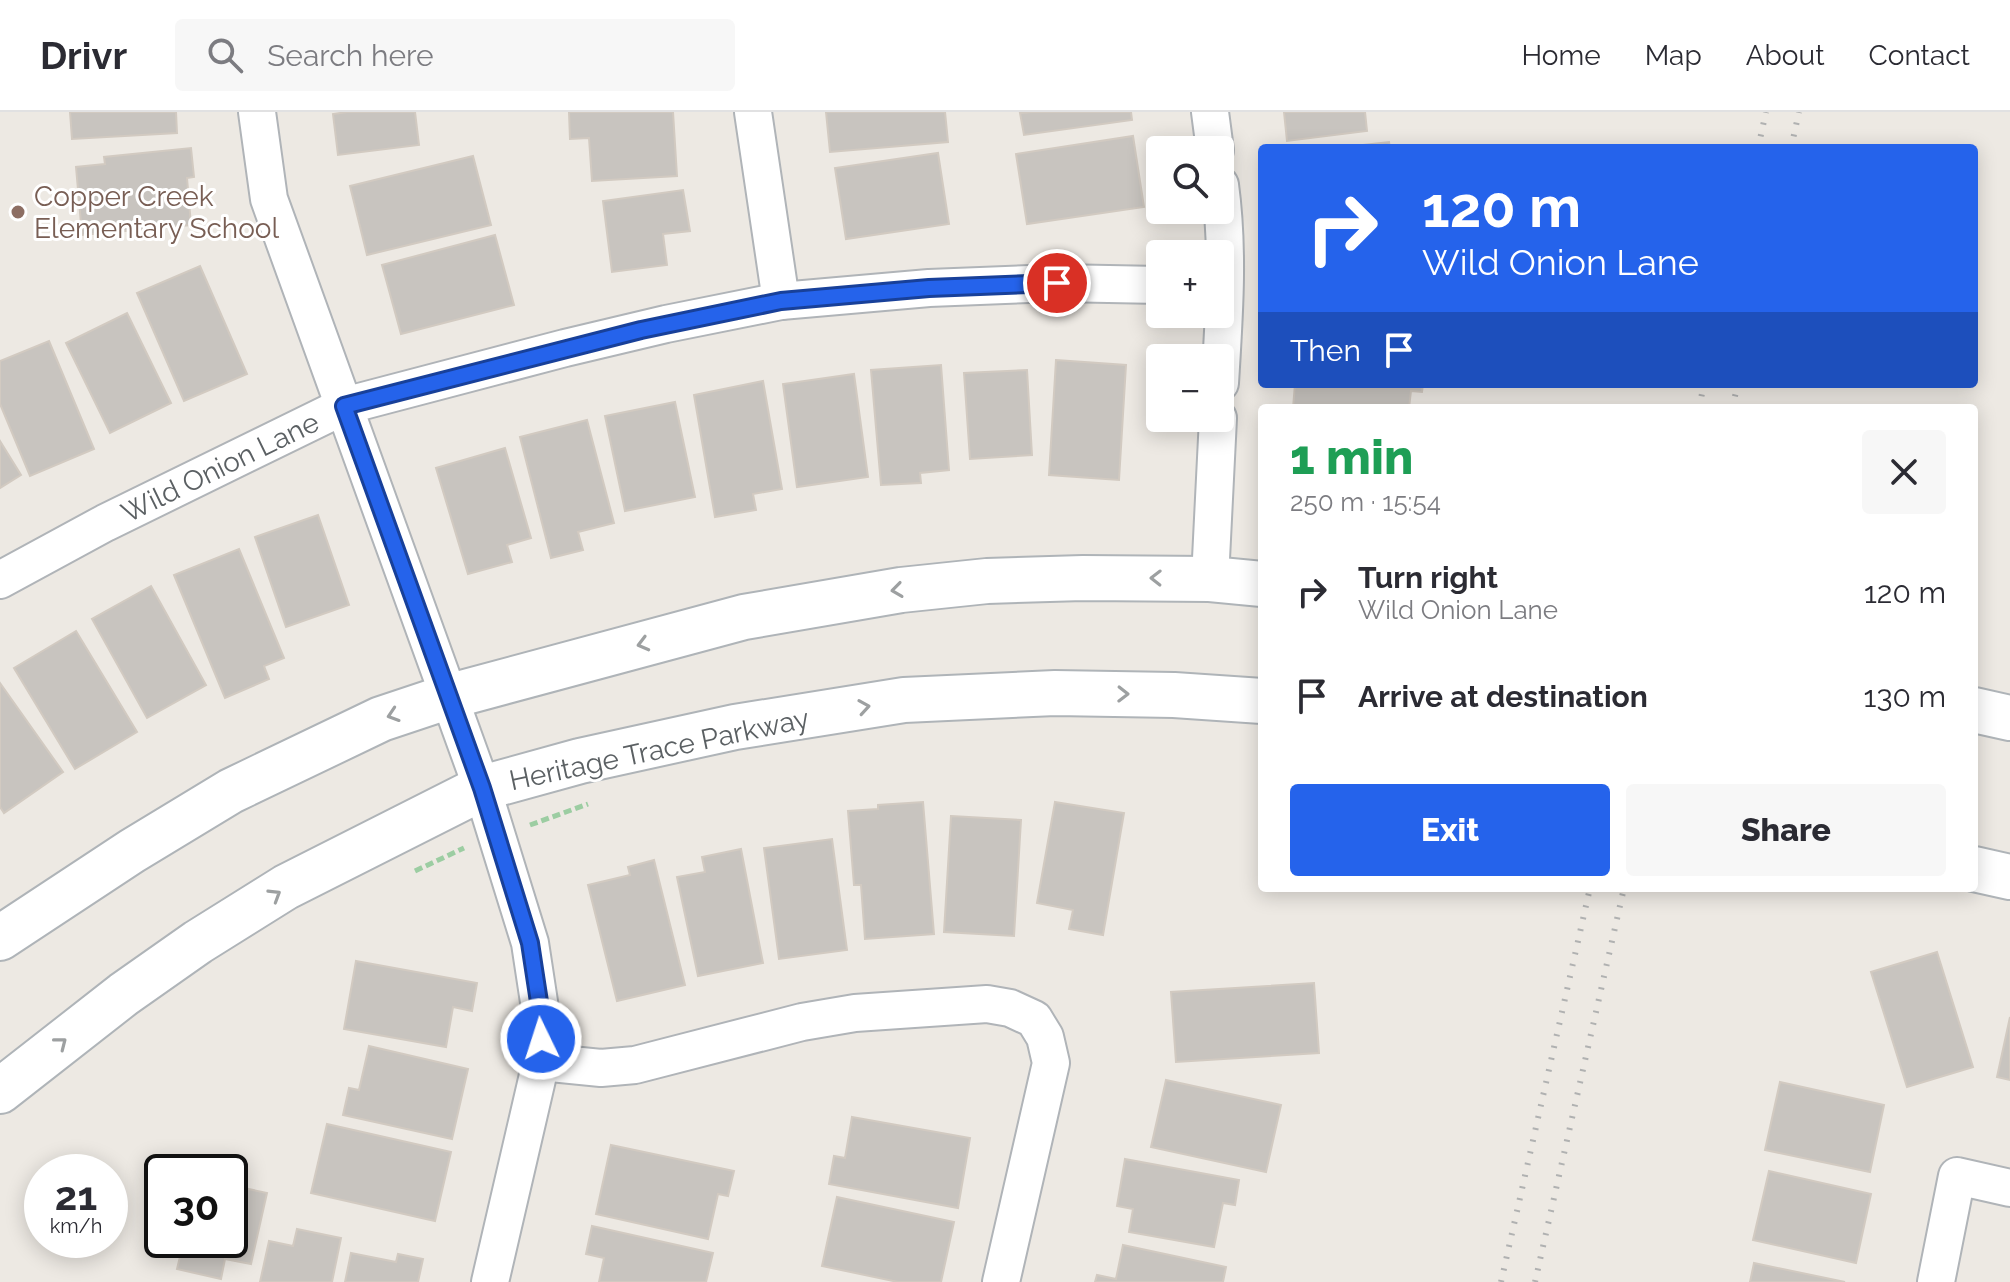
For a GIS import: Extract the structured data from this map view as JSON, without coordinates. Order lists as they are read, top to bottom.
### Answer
{
  "streets": {
    "street": ["Wild Onion Lane", "Heritage Trace Parkway"]
  },
  "places": ["Copper Creek Elementary School"],
  "page": {
    "header": "Drivr",
    "search": "Search here",
    "nav": [
      "Home",
      "Map",
      "About",
      "Contact"
    ],
    "map_buttons": ["+", "−"],
    "turn": ["120 m", "Wild Onion Lane"],
    "then": "Then",
    "heading": ["1 min", "250 m · 15:54"],
    "list": [
      {
        "name": "Turn right",
        "note": "Wild Onion Lane",
        "value": "120 m"
      },
      {
        "name": "Arrive at destination",
        "value": "130 m"
      }
    ],
    "buttons": ["Exit", "Share"],
    "speed": "21 km/h",
    "limit": "30"
  }
}
